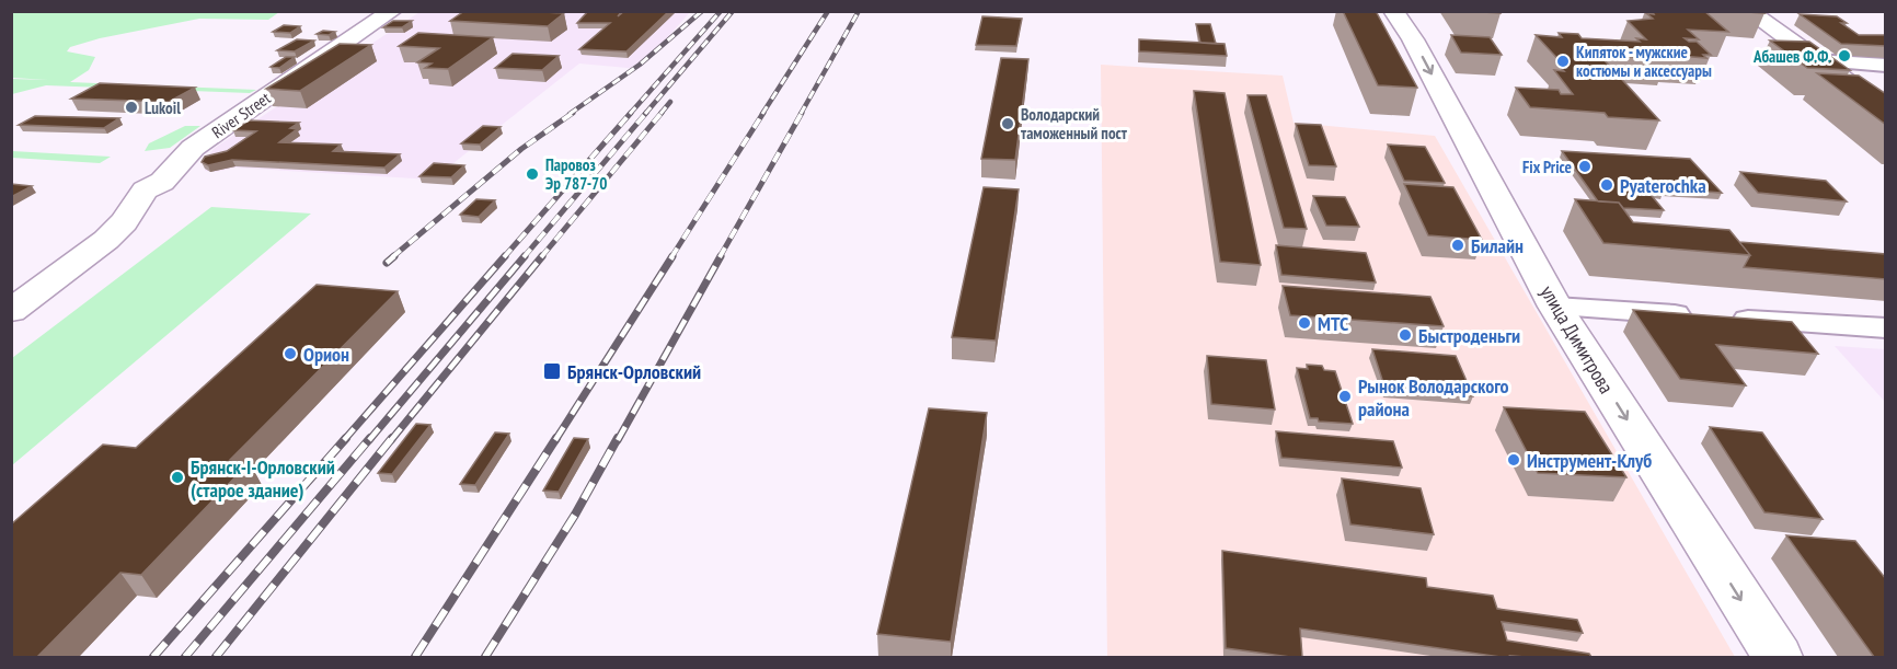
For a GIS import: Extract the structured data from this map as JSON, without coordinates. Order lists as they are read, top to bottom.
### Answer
{
  "streets": {
    "main road": ["River Street", "улица Димитрова"]
  },
  "one_way": ["улица Димитрова"],
  "places": {
    "other": [
      "Абашев Ф.Ф.",
      "Кипяток - мужские костюмы и аксессуары",
      "Lukoil",
      "Володарский таможенный пост",
      "Fix Price",
      "Паровоз Эр 787-70",
      "Pyaterochka",
      "Билайн",
      "МТС",
      "Быстроденьги",
      "Орион",
      "Рынок Володарского района",
      "Инструмент-Клуб",
      "Брянск-I-Орловский (старое здание)"
    ],
    "transit": ["Брянск-Орловский"]
  }
}
